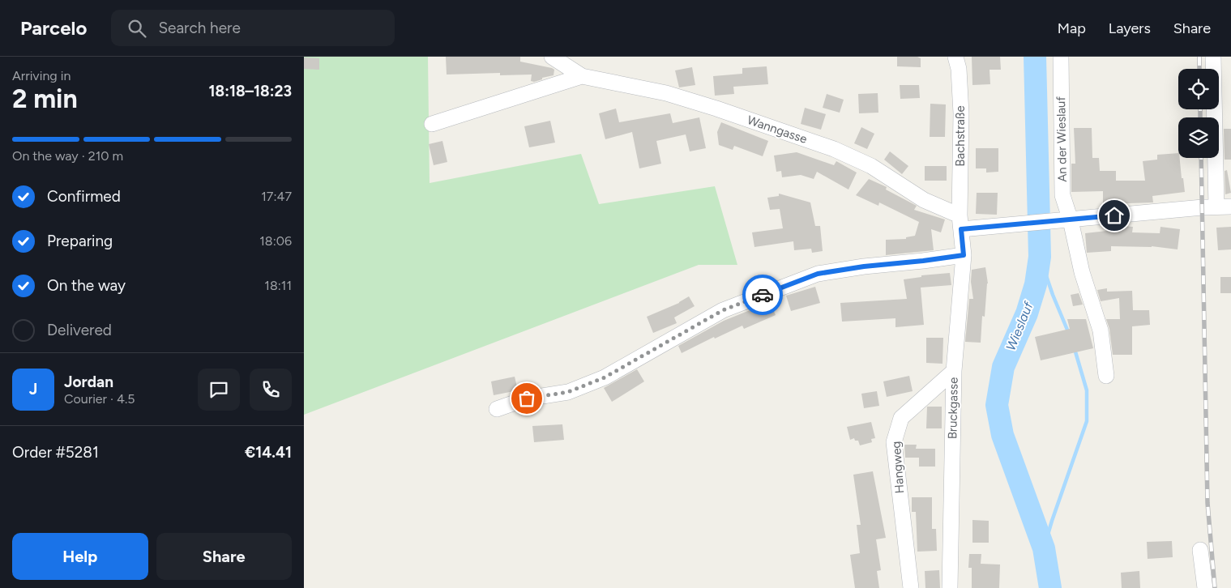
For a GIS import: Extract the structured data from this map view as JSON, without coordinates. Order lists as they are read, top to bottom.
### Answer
{
  "streets": {
    "street": [
      "Wanngasse",
      "Bachstraße",
      "An der Wieslauf",
      "Bruckgasse",
      "Hangweg"
    ]
  },
  "crossings": [
    ["Wanngasse", "Bachstraße"],
    ["Wanngasse", "Bruckgasse"],
    ["Bachstraße", "Bruckgasse"],
    ["Bruckgasse", "Hangweg"]
  ],
  "water": ["Wieslauf"],
  "page": {
    "header": "Parcelo",
    "search": "Search here",
    "nav": ["Map", "Layers", "Share"],
    "heading": ["2 min", "Arriving in", "18:18–18:23"],
    "panel": [
      "Jordan",
      "Courier · 4.5",
      "Order #5281",
      "€14.41"
    ],
    "bar": "On the way · 210 m",
    "list": [
      ["Confirmed", "17:47"],
      ["Preparing", "18:06"],
      ["On the way", "18:11"],
      "Delivered"
    ],
    "round": "J",
    "buttons": ["Help", "Share"]
  }
}
